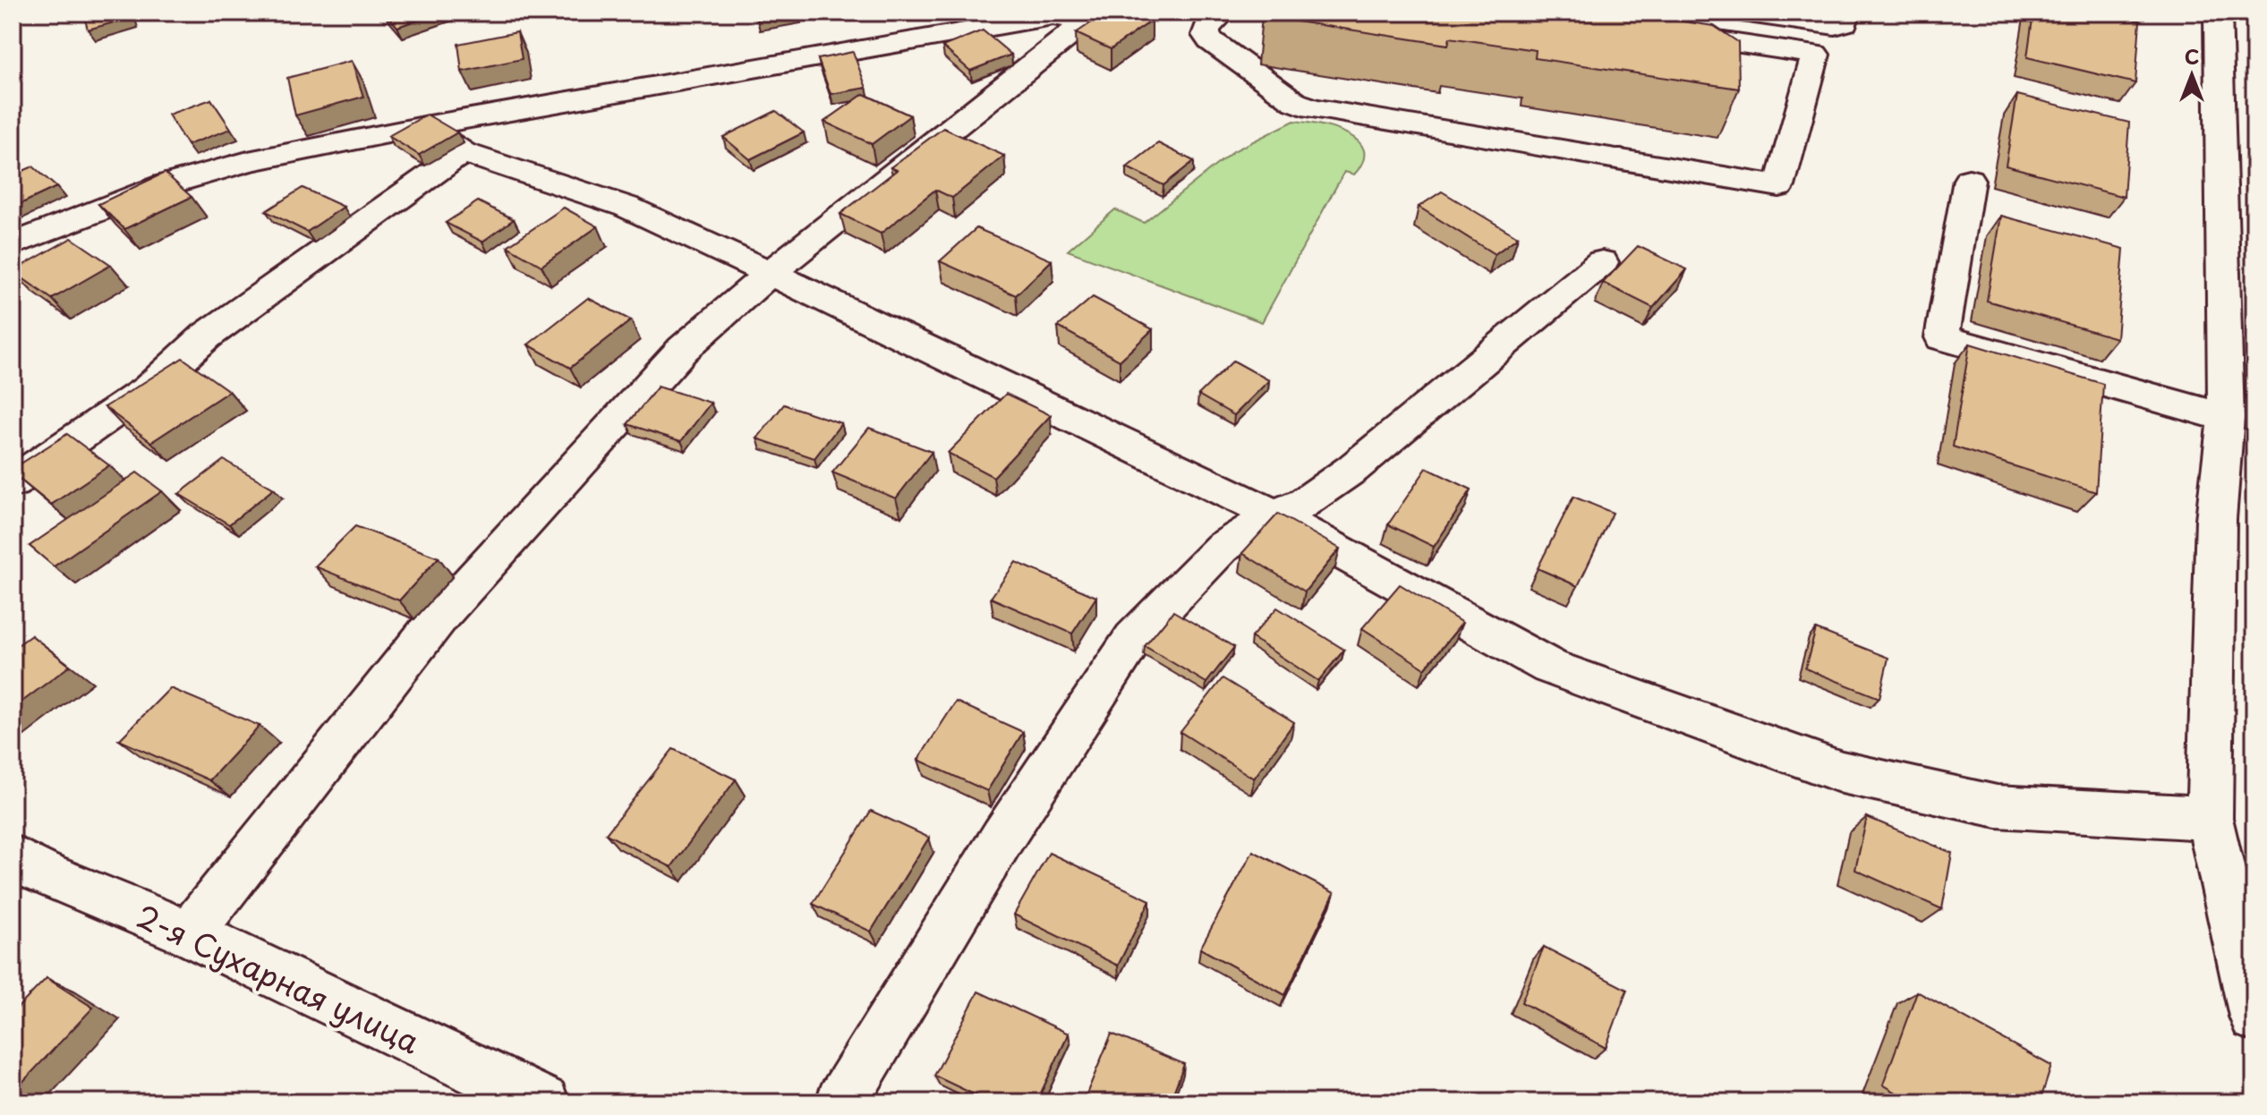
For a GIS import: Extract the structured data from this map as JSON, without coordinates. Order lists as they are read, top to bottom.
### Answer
{
  "streets": {
    "street": ["2-я Сухарная улица"]
  },
  "north": "top"
}
